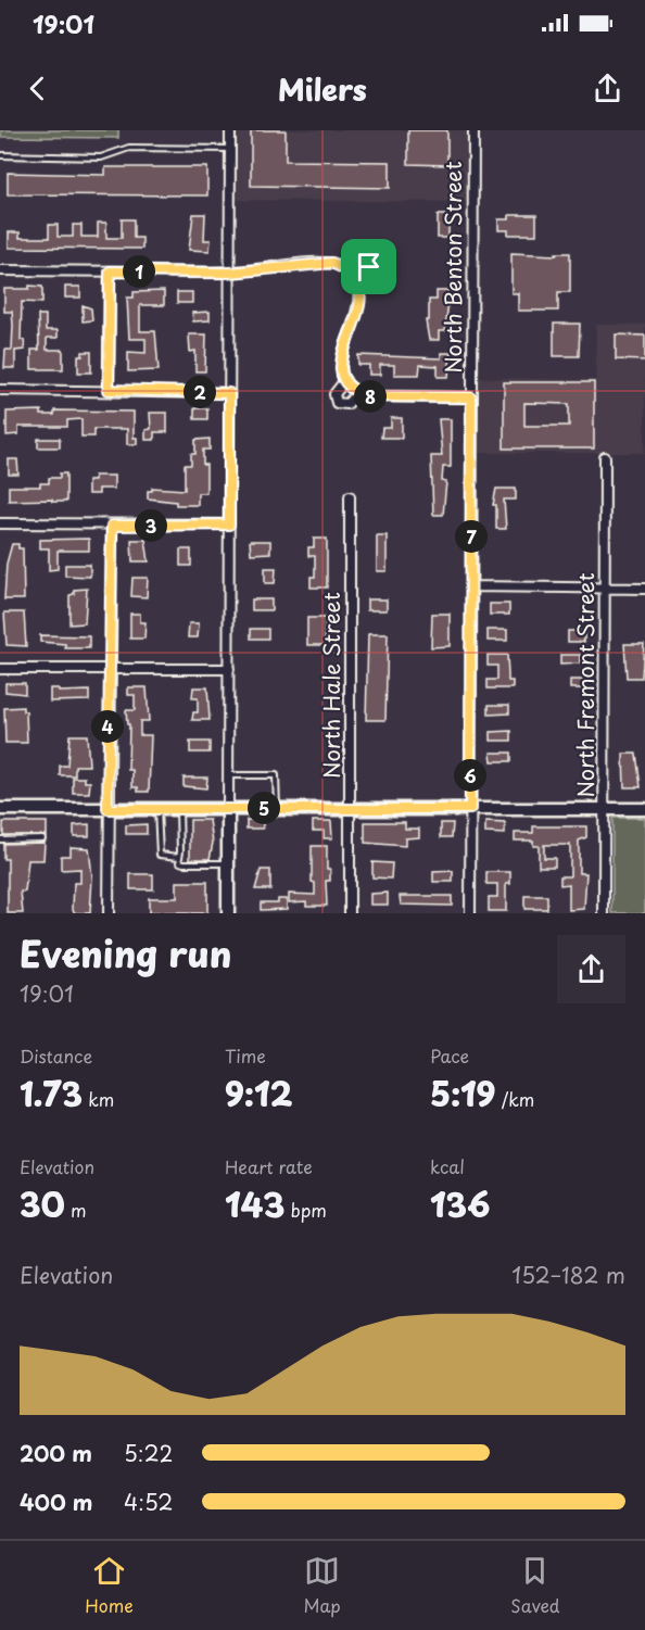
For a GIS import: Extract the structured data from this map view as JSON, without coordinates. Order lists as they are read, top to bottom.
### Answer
{
  "streets": {
    "street": ["North Benton Street", "North Hale Street", "North Fremont Street"]
  },
  "page": {
    "status": "19:01",
    "header": "Milers",
    "pins": [
      "1",
      "2",
      "8",
      "3",
      "7",
      "4",
      "6",
      "5"
    ],
    "heading": ["Evening run", "19:01"],
    "stats": [
      ["Distance", "1.73 km"],
      ["Time", "9:12"],
      ["Pace", "5:19 /km"],
      ["Elevation", "30 m"],
      ["Heart rate", "143 bpm"],
      ["kcal", "136"]
    ],
    "chart": ["Elevation", "152–182 m"],
    "list": [
      {
        "name": "200 m",
        "note": "5:22"
      },
      {
        "name": "400 m",
        "note": "4:52"
      }
    ],
    "tabs": ["Home", "Map", "Saved"]
  }
}
